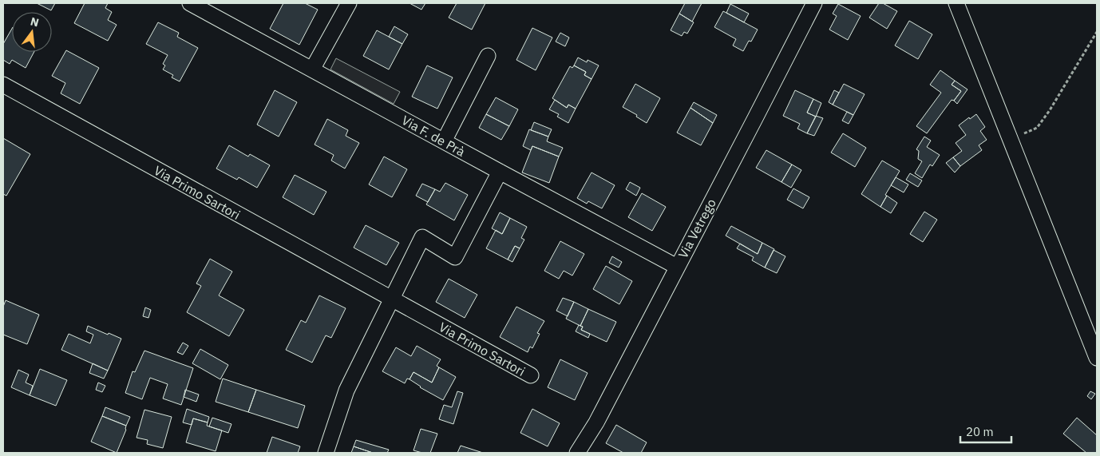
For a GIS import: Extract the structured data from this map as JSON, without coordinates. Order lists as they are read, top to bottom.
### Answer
{
  "streets": {
    "street": ["Via F. de Prà", "Via Primo Sartori", "Via Vetrego"]
  },
  "crossings": [
    ["Via F. de Prà", "Via Vetrego"]
  ],
  "scale_bar": "20 m",
  "north": "top"
}
